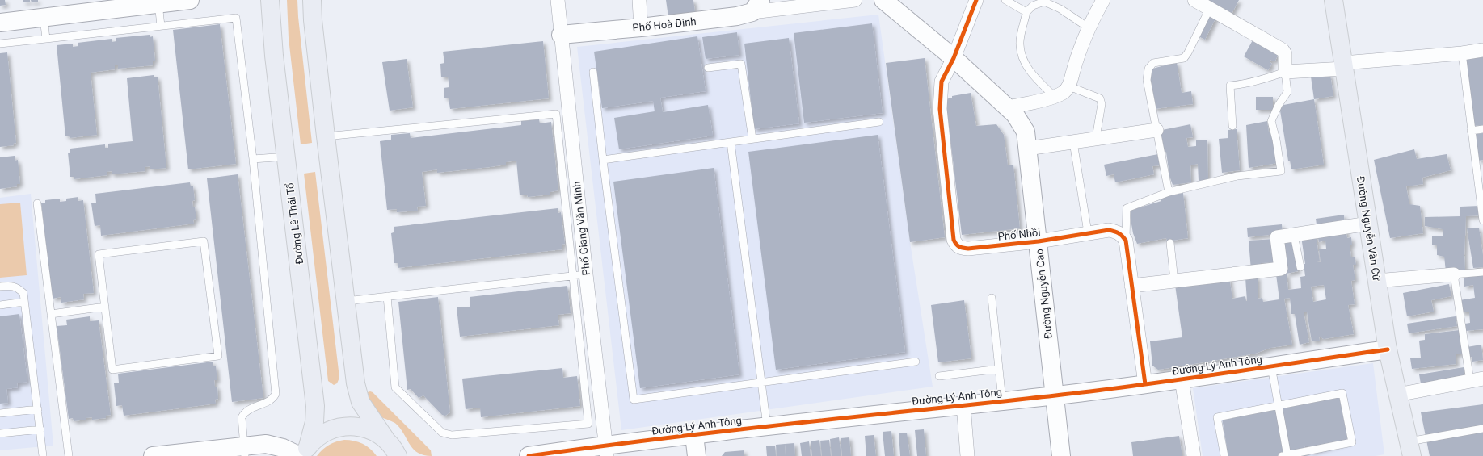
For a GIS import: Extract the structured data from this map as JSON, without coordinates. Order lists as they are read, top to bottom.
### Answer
{
  "streets": {
    "main road": ["Đường Lê Thái Tổ", "Đường Nguyễn Văn Cừ"],
    "street": [
      "Phố Hoà Đình",
      "Phố Giang Văn Minh",
      "Phố Nhồi",
      "Đường Nguyễn Cao",
      "Đường Lý Anh Tông"
    ]
  },
  "crossings": [
    ["Phố Hoà Đình", "Phố Giang Văn Minh"],
    ["Phố Giang Văn Minh", "Đường Lý Anh Tông"],
    ["Đường Nguyễn Văn Cừ", "Đường Lý Anh Tông"],
    ["Phố Nhồi", "Đường Nguyễn Cao"],
    ["Đường Nguyễn Cao", "Đường Lý Anh Tông"]
  ]
}
